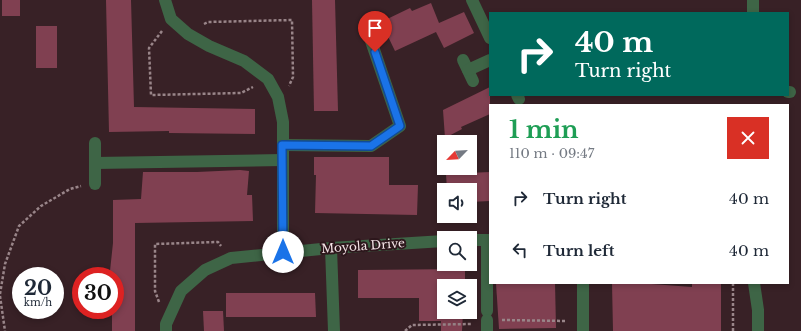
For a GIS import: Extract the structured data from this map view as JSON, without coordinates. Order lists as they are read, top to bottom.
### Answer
{
  "streets": {
    "street": ["Moyola Drive"]
  },
  "north": "bottom left",
  "page": {
    "turn": ["40 m", "Turn right"],
    "heading": ["1 min", "110 m · 09:47"],
    "list": [
      {
        "name": "Turn right",
        "value": "40 m"
      },
      {
        "name": "Turn left",
        "value": "40 m"
      }
    ],
    "speed": "20 km/h",
    "limit": "30"
  }
}
